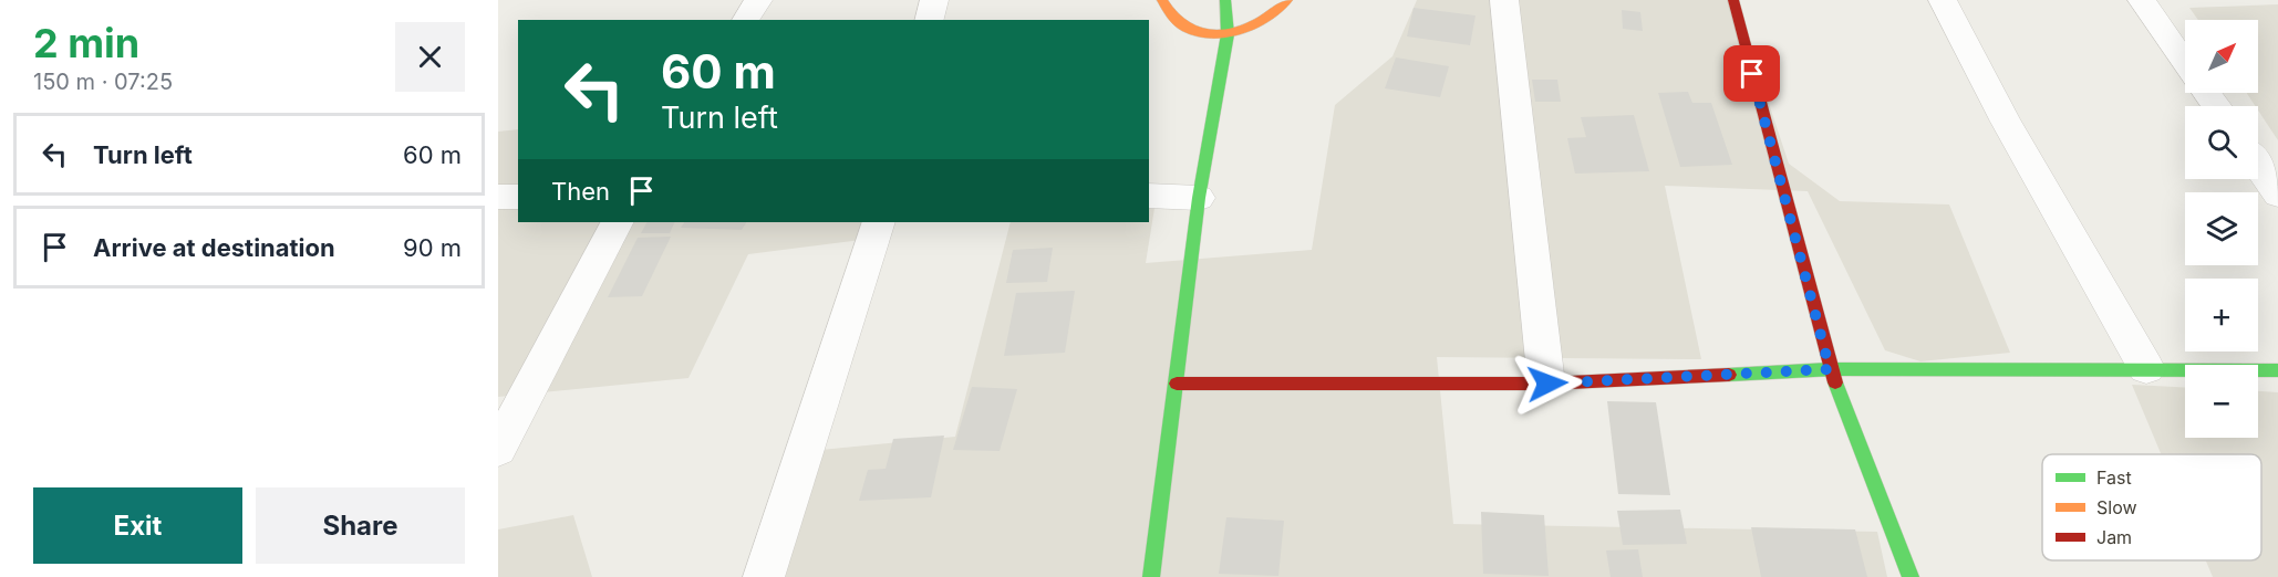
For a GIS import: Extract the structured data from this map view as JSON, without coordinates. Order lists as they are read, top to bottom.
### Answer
{
  "legend": ["Fast", "Slow", "Jam"],
  "north": "top right",
  "page": {
    "heading": ["2 min", "150 m · 07:25"],
    "map_buttons": ["+", "−"],
    "turn": ["60 m", "Turn left"],
    "list": [
      {
        "name": "Turn left",
        "value": "60 m"
      },
      {
        "name": "Arrive at destination",
        "value": "90 m"
      }
    ],
    "then": "Then",
    "buttons": ["Exit", "Share"]
  }
}
